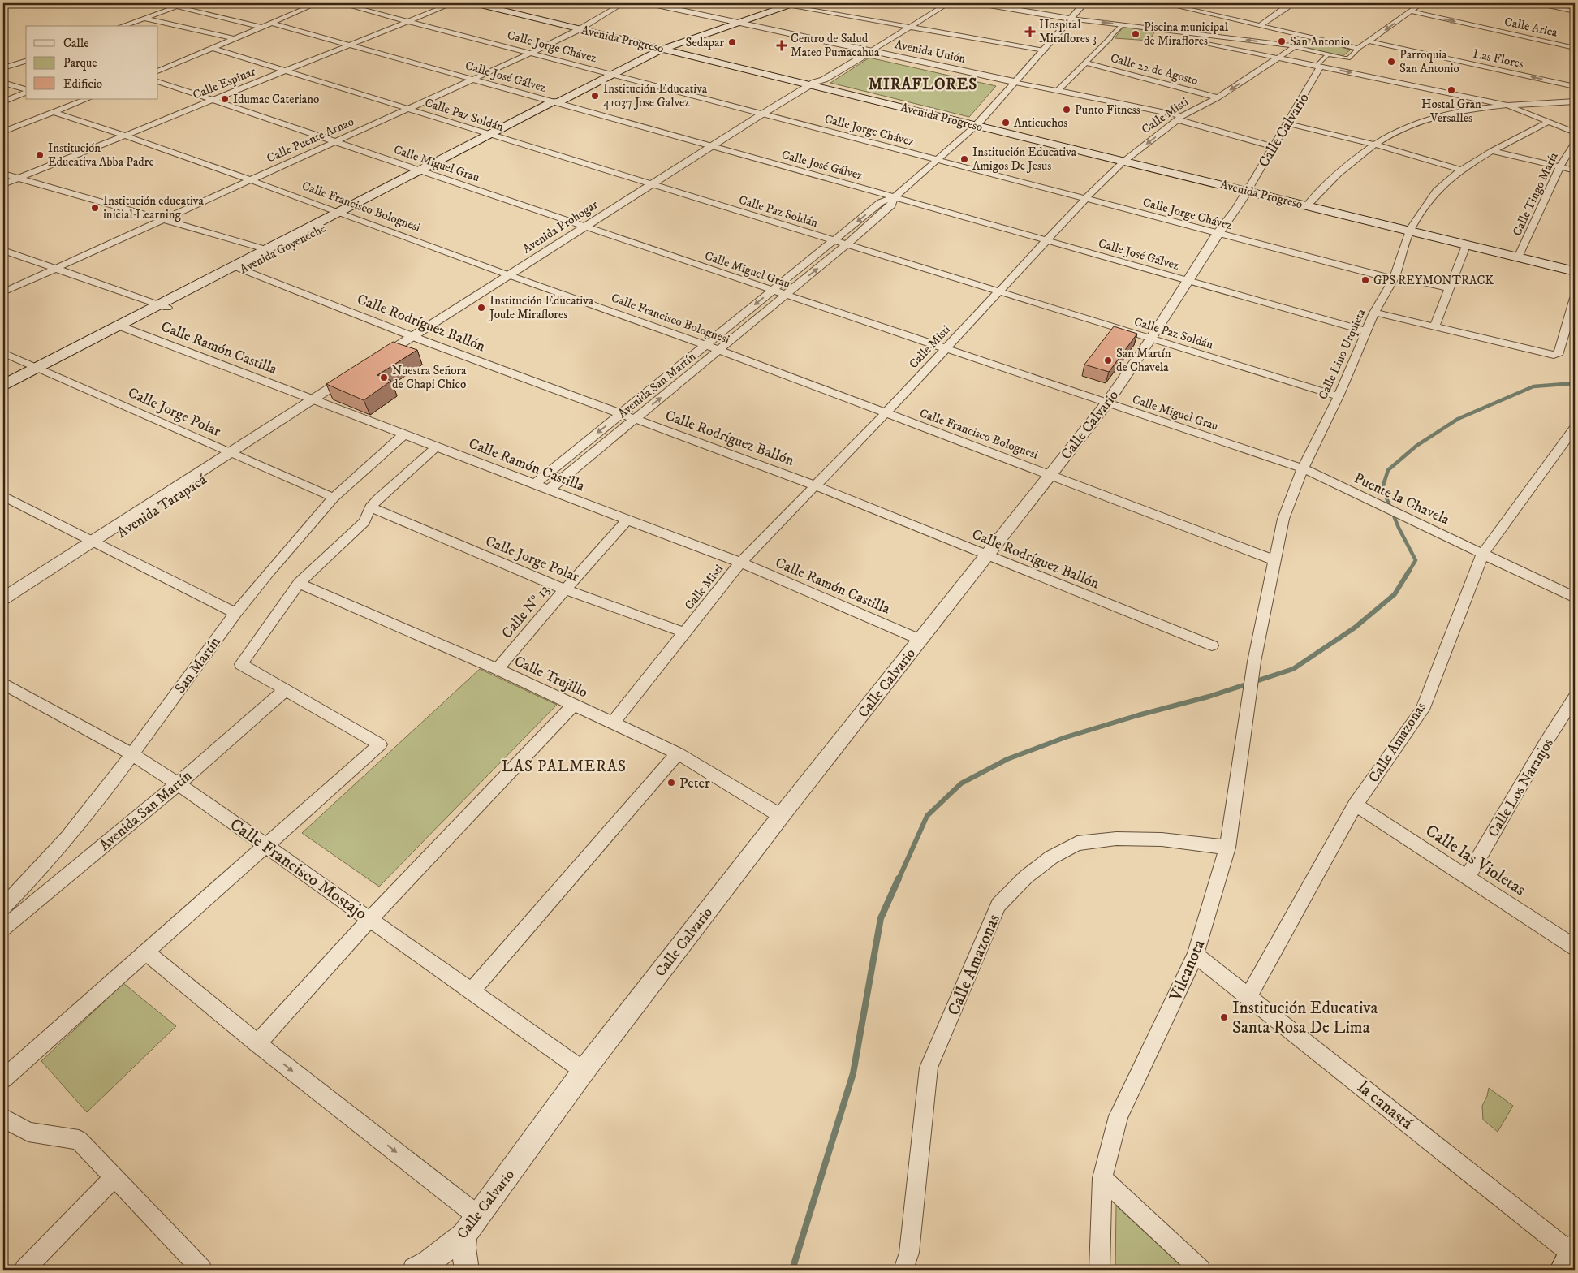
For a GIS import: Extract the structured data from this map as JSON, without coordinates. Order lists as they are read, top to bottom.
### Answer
{
  "streets": {
    "main road": ["Avenida Progreso", "Avenida Goyeneche"],
    "street": [
      "Calle Arica",
      "Calle Jorge Chávez",
      "Avenida Unión",
      "Las Flores",
      "Calle 22 de Agosto",
      "Calle José Gálvez",
      "Calle Espinar",
      "Calle Paz Soldán",
      "Calle Misti",
      "Calle Calvario",
      "Calle Puente Arnao",
      "Calle Miguel Grau",
      "Calle Tingo María",
      "Calle Francisco Bolognesi",
      "Avenida Prohogar",
      "Calle Rodríguez Ballón",
      "Calle Ramón Castilla",
      "Calle Lino Urquieta",
      "Avenida San Martín",
      "Calle Jorge Polar",
      "Puente la Chavela",
      "Avenida Tarapacá",
      "Calle N° 13",
      "San Martín",
      "Calle Trujillo",
      "Calle Amazonas",
      "Calle Los Naranjos",
      "Calle las Violetas",
      "Calle Francisco Mostajo",
      "Vilcanota",
      "la canastá"
    ]
  },
  "crossings": [
    ["Avenida Progreso", "Calle Misti"],
    ["Avenida Progreso", "Calle Calvario"],
    ["Avenida Progreso", "Calle Puente Arnao"],
    ["Avenida Progreso", "Calle Tingo María"],
    ["Avenida Progreso", "Avenida Prohogar"],
    ["Avenida Progreso", "Avenida Goyeneche"],
    ["Avenida Progreso", "Calle Lino Urquieta"],
    ["Avenida Progreso", "Avenida San Martín"],
    ["Calle Jorge Chávez", "Calle Espinar"],
    ["Calle Jorge Chávez", "Calle Misti"],
    ["Calle Jorge Chávez", "Calle Calvario"],
    ["Calle Jorge Chávez", "Calle Puente Arnao"],
    ["Calle Jorge Chávez", "Avenida Prohogar"],
    ["Calle Jorge Chávez", "Avenida Goyeneche"],
    ["Calle Jorge Chávez", "Calle Lino Urquieta"],
    ["Calle Jorge Chávez", "Avenida San Martín"],
    ["Avenida Unión", "Calle Misti"],
    ["Avenida Unión", "Calle Calvario"],
    ["Avenida Unión", "Avenida Prohogar"],
    ["Avenida Unión", "Avenida Goyeneche"],
    ["Avenida Unión", "Avenida San Martín"],
    ["Calle 22 de Agosto", "Calle Misti"],
    ["Calle José Gálvez", "Calle Espinar"],
    ["Calle José Gálvez", "Calle Misti"],
    ["Calle José Gálvez", "Calle Calvario"],
    ["Calle José Gálvez", "Calle Puente Arnao"],
    ["Calle José Gálvez", "Avenida Prohogar"],
    ["Calle José Gálvez", "Avenida Goyeneche"],
    ["Calle José Gálvez", "Calle Lino Urquieta"],
    ["Calle José Gálvez", "Avenida San Martín"],
    ["Calle Espinar", "Calle Paz Soldán"],
    ["Calle Espinar", "Calle Miguel Grau"],
    ["Calle Espinar", "Calle Francisco Bolognesi"],
    ["Calle Paz Soldán", "Calle Misti"],
    ["Calle Paz Soldán", "Calle Calvario"],
    ["Calle Paz Soldán", "Calle Puente Arnao"],
    ["Calle Paz Soldán", "Avenida Prohogar"],
    ["Calle Paz Soldán", "Avenida Goyeneche"],
    ["Calle Paz Soldán", "Calle Lino Urquieta"],
    ["Calle Paz Soldán", "Avenida San Martín"],
    ["Calle Misti", "Calle Miguel Grau"],
    ["Calle Misti", "Calle Francisco Bolognesi"],
    ["Calle Misti", "Calle Rodríguez Ballón"],
    ["Calle Misti", "Calle Ramón Castilla"],
    ["Calle Misti", "Calle Jorge Polar"],
    ["Calle Misti", "Calle Trujillo"],
    ["Calle Calvario", "Calle Miguel Grau"],
    ["Calle Calvario", "Calle Francisco Bolognesi"],
    ["Calle Calvario", "Calle Rodríguez Ballón"],
    ["Calle Calvario", "Calle Ramón Castilla"],
    ["Calle Calvario", "Calle Trujillo"],
    ["Calle Calvario", "Calle Francisco Mostajo"],
    ["Calle Puente Arnao", "Calle Miguel Grau"],
    ["Calle Puente Arnao", "Calle Francisco Bolognesi"],
    ["Calle Puente Arnao", "Calle Ramón Castilla"],
    ["Calle Miguel Grau", "Avenida Prohogar"],
    ["Calle Miguel Grau", "Avenida Goyeneche"],
    ["Calle Miguel Grau", "Calle Lino Urquieta"],
    ["Calle Miguel Grau", "Avenida San Martín"],
    ["Calle Miguel Grau", "Puente la Chavela"],
    ["Calle Francisco Bolognesi", "Avenida Prohogar"],
    ["Calle Francisco Bolognesi", "Avenida Goyeneche"],
    ["Calle Francisco Bolognesi", "Calle Lino Urquieta"],
    ["Calle Francisco Bolognesi", "Avenida San Martín"],
    ["Avenida Prohogar", "Calle Rodríguez Ballón"],
    ["Avenida Goyeneche", "Calle Rodríguez Ballón"],
    ["Avenida Goyeneche", "Calle Ramón Castilla"],
    ["Avenida Goyeneche", "Calle Jorge Polar"],
    ["Calle Rodríguez Ballón", "Avenida San Martín"],
    ["Calle Ramón Castilla", "Avenida San Martín"],
    ["Calle Ramón Castilla", "Avenida Tarapacá"],
    ["Calle Ramón Castilla", "Calle N° 13"],
    ["Calle Ramón Castilla", "San Martín"],
    ["Calle Lino Urquieta", "Vilcanota"],
    ["Avenida San Martín", "Calle Francisco Mostajo"],
    ["Calle Jorge Polar", "Avenida Tarapacá"],
    ["Calle Jorge Polar", "Calle N° 13"],
    ["Calle Jorge Polar", "San Martín"],
    ["Puente la Chavela", "Calle Amazonas"],
    ["Calle N° 13", "Calle Trujillo"],
    ["San Martín", "Calle Francisco Mostajo"],
    ["Calle Amazonas", "Calle las Violetas"],
    ["Calle Amazonas", "Vilcanota"],
    ["Calle Amazonas", "la canastá"],
    ["Calle Los Naranjos", "Calle las Violetas"],
    ["Vilcanota", "la canastá"]
  ],
  "districts": ["MIRAFLORES", "LAS PALMERAS"],
  "places": {
    "health": ["Hospital Miraflores 3", "Centro de Salud Mateo Pumacahua"],
    "other": [
      "Piscina municipal de Miraflores",
      "San Antonio",
      "Sedapar",
      "Parroquia San Antonio",
      "Hostal Gran Versalles",
      "Institución Educativa 41037 Jose Galvez",
      "Idumac Cateriano",
      "Punto Fitness",
      "Anticuchos",
      "Institución Educativa Abba Padre",
      "Institución Educativa Amigos De Jesus",
      "Institución educativa inicial Learning",
      "GPS REYMONTRACK",
      "Institución Educativa Joule Miraflores",
      "San Martín de Chavela",
      "Nuestra Señora de Chapi Chico",
      "Peter",
      "Institución Educativa Santa Rosa De Lima"
    ]
  },
  "legend": ["Calle", "Parque", "Edificio"]
}
